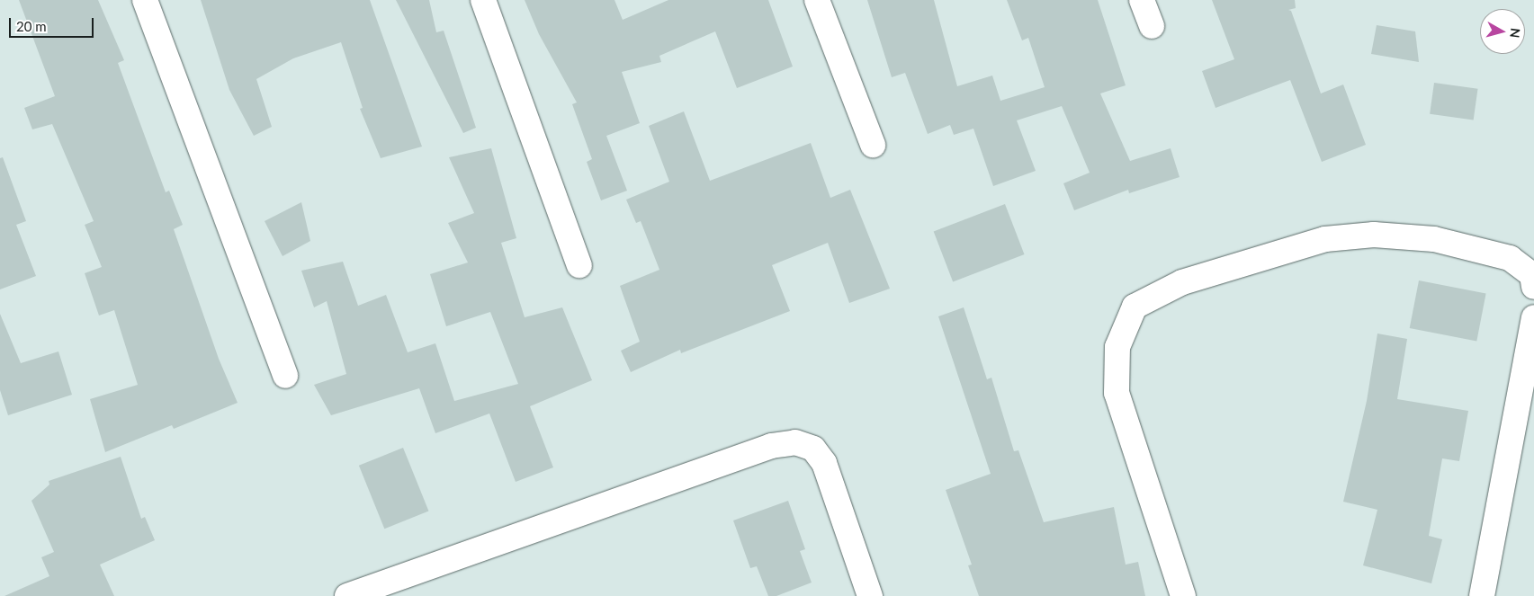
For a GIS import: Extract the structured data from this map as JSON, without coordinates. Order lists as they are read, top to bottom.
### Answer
{
  "scale_bar": "20 m",
  "north": "right"
}
